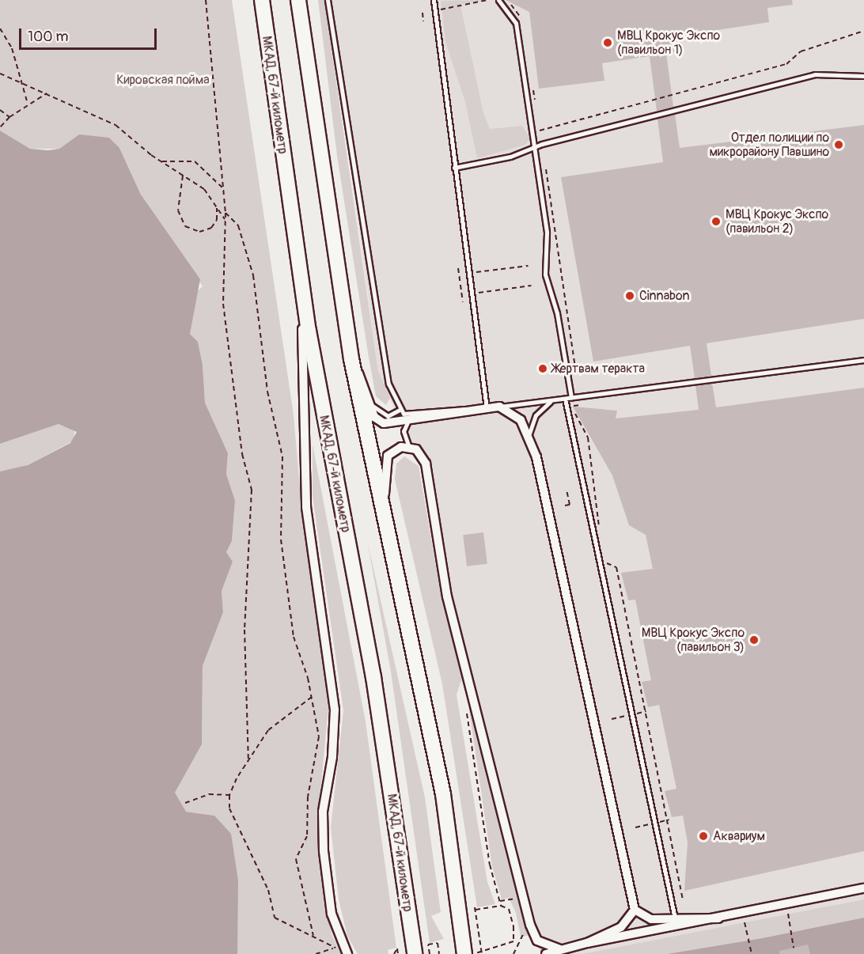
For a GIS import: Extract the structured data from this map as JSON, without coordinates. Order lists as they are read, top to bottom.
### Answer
{
  "streets": {
    "highway": ["МКАД, 67-й километр"]
  },
  "parks": ["Кировская пойма"],
  "places": [
    "МВЦ Крокус Экспо (павильон 1)",
    "Отдел полиции по микрорайону Павшино",
    "МВЦ Крокус Экспо (павильон 2)",
    "Cinnabon",
    "Жертвам теракта",
    "МВЦ Крокус Экспо (павильон 3)",
    "Аквариум"
  ],
  "scale_bar": "100 m"
}
